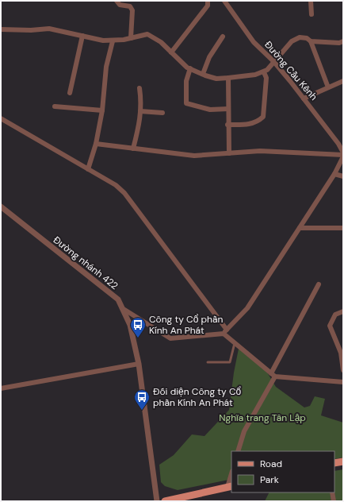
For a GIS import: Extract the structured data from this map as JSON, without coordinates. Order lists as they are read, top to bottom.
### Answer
{
  "streets": {
    "street": ["Đường Cầu Kênh", "Đường nhánh 422"]
  },
  "parks": ["Nghĩa trang Tân Lập"],
  "places": {
    "bus stop": ["Công ty Cổ phần Kính An Phát", "Đối diện Công ty Cổ phần Kính An Phát"]
  },
  "legend": ["Road", "Park"]
}
